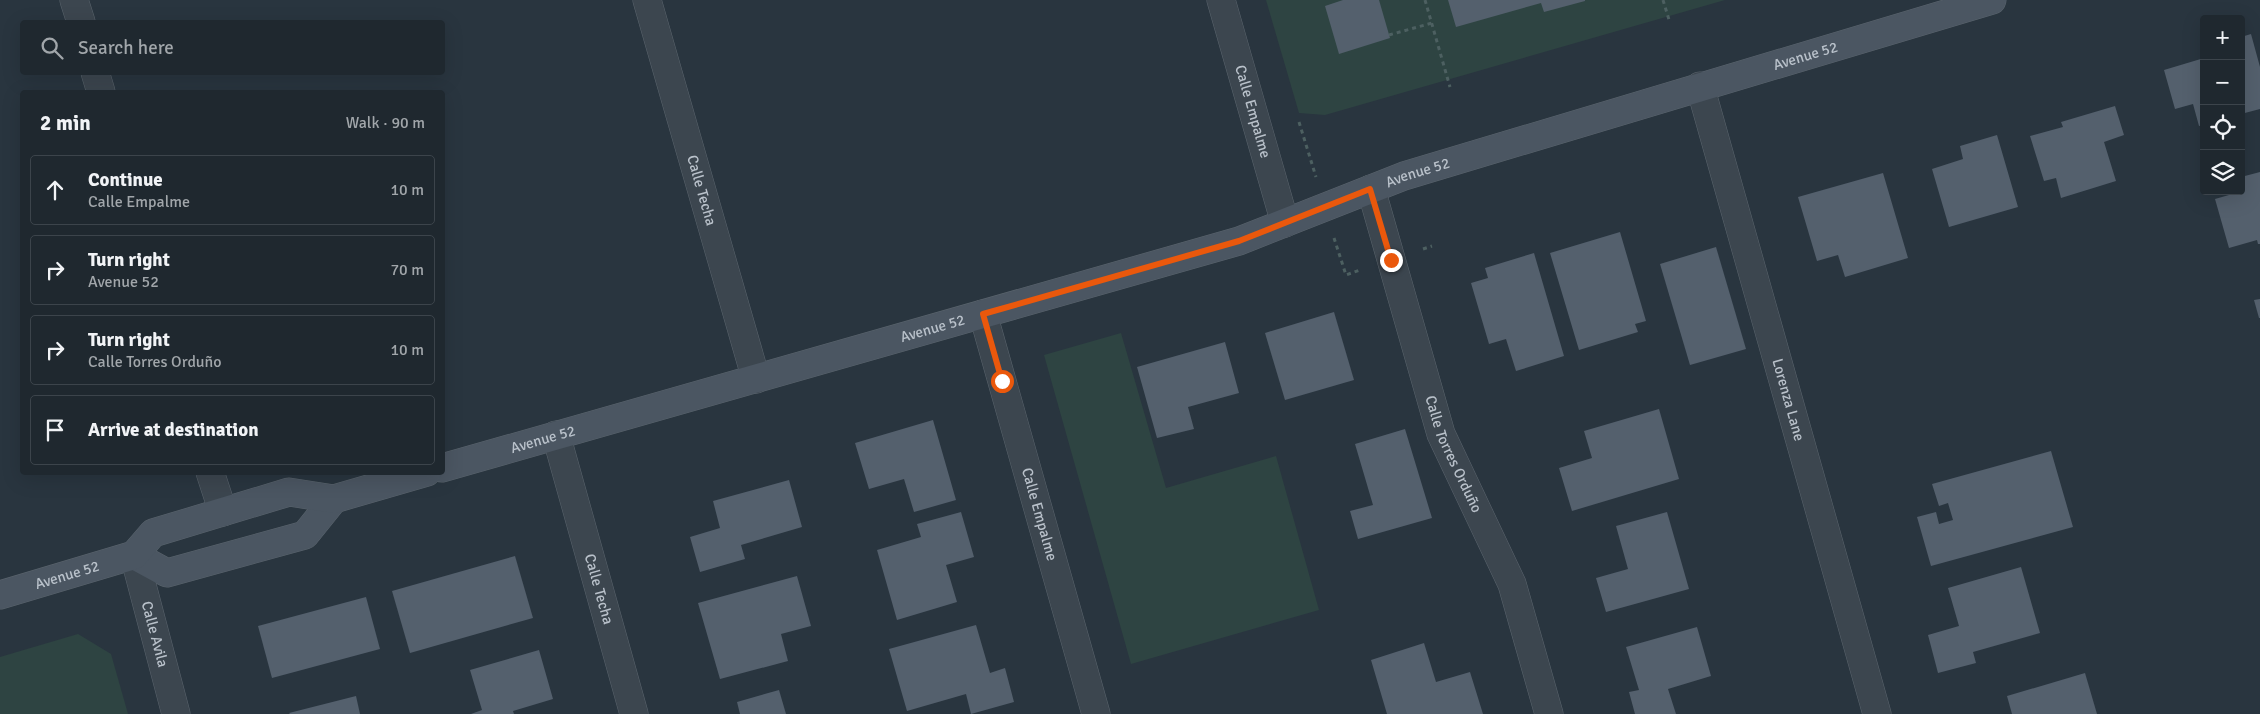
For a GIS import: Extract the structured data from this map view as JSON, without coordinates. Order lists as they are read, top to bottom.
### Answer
{
  "streets": {
    "main road": ["Avenue 52"],
    "street": [
      "Calle Empalme",
      "Calle Techa",
      "Lorenza Lane",
      "Calle Torres Orduño",
      "Calle Avila"
    ]
  },
  "crossings": [
    ["Avenue 52", "Calle Empalme"],
    ["Avenue 52", "Calle Techa"],
    ["Avenue 52", "Lorenza Lane"],
    ["Avenue 52", "Calle Torres Orduño"],
    ["Avenue 52", "Calle Avila"]
  ],
  "page": {
    "map_buttons": ["+", "−"],
    "search": "Search here",
    "heading": ["2 min", "Walk · 90 m"],
    "list": [
      ["Continue", "Calle Empalme", "10 m"],
      ["Turn right", "Avenue 52", "70 m"],
      ["Turn right", "Calle Torres Orduño", "10 m"],
      "Arrive at destination"
    ]
  }
}
